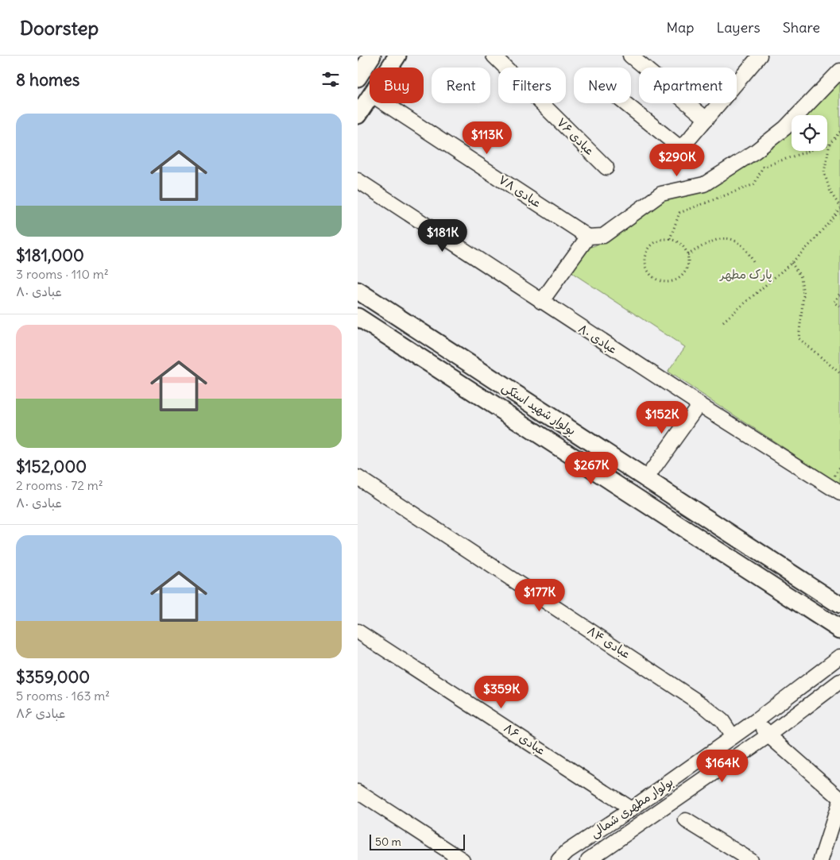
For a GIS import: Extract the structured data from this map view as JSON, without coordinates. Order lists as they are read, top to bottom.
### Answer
{
  "streets": {
    "main road": ["بولوار شهید استکی"],
    "street": [
      "عبادی ۷۶",
      "عبادی ۷۸",
      "عبادی ۸۰",
      "عبادی ۸۴",
      "عبادی ۸۶",
      "بولوار مطهری شمالی"
    ]
  },
  "crossings": [
    ["عبادی ۸۴", "بولوار مطهری شمالی"],
    ["عبادی ۸۶", "بولوار مطهری شمالی"]
  ],
  "parks": ["پارک مطهر"],
  "scale_bar": "50 m",
  "page": {
    "header": "Doorstep",
    "nav": ["Map", "Layers", "Share"],
    "heading": "8 homes",
    "chip": [
      "Buy",
      "Rent",
      "Filters",
      "New",
      "Apartment"
    ],
    "list": [
      {
        "name": "$181,000",
        "note": "3 rooms · 110 m² · عبادی ۸۰"
      },
      {
        "name": "$152,000",
        "note": "2 rooms · 72 m² · عبادی ۸۰"
      },
      {
        "name": "$359,000",
        "note": "5 rooms · 163 m² · عبادی ۸۶"
      }
    ],
    "price": [
      "$113K",
      "$290K",
      "$181K",
      "$152K",
      "$267K",
      "$177K",
      "$359K",
      "$164K"
    ],
    "scale": "50 m"
  }
}
